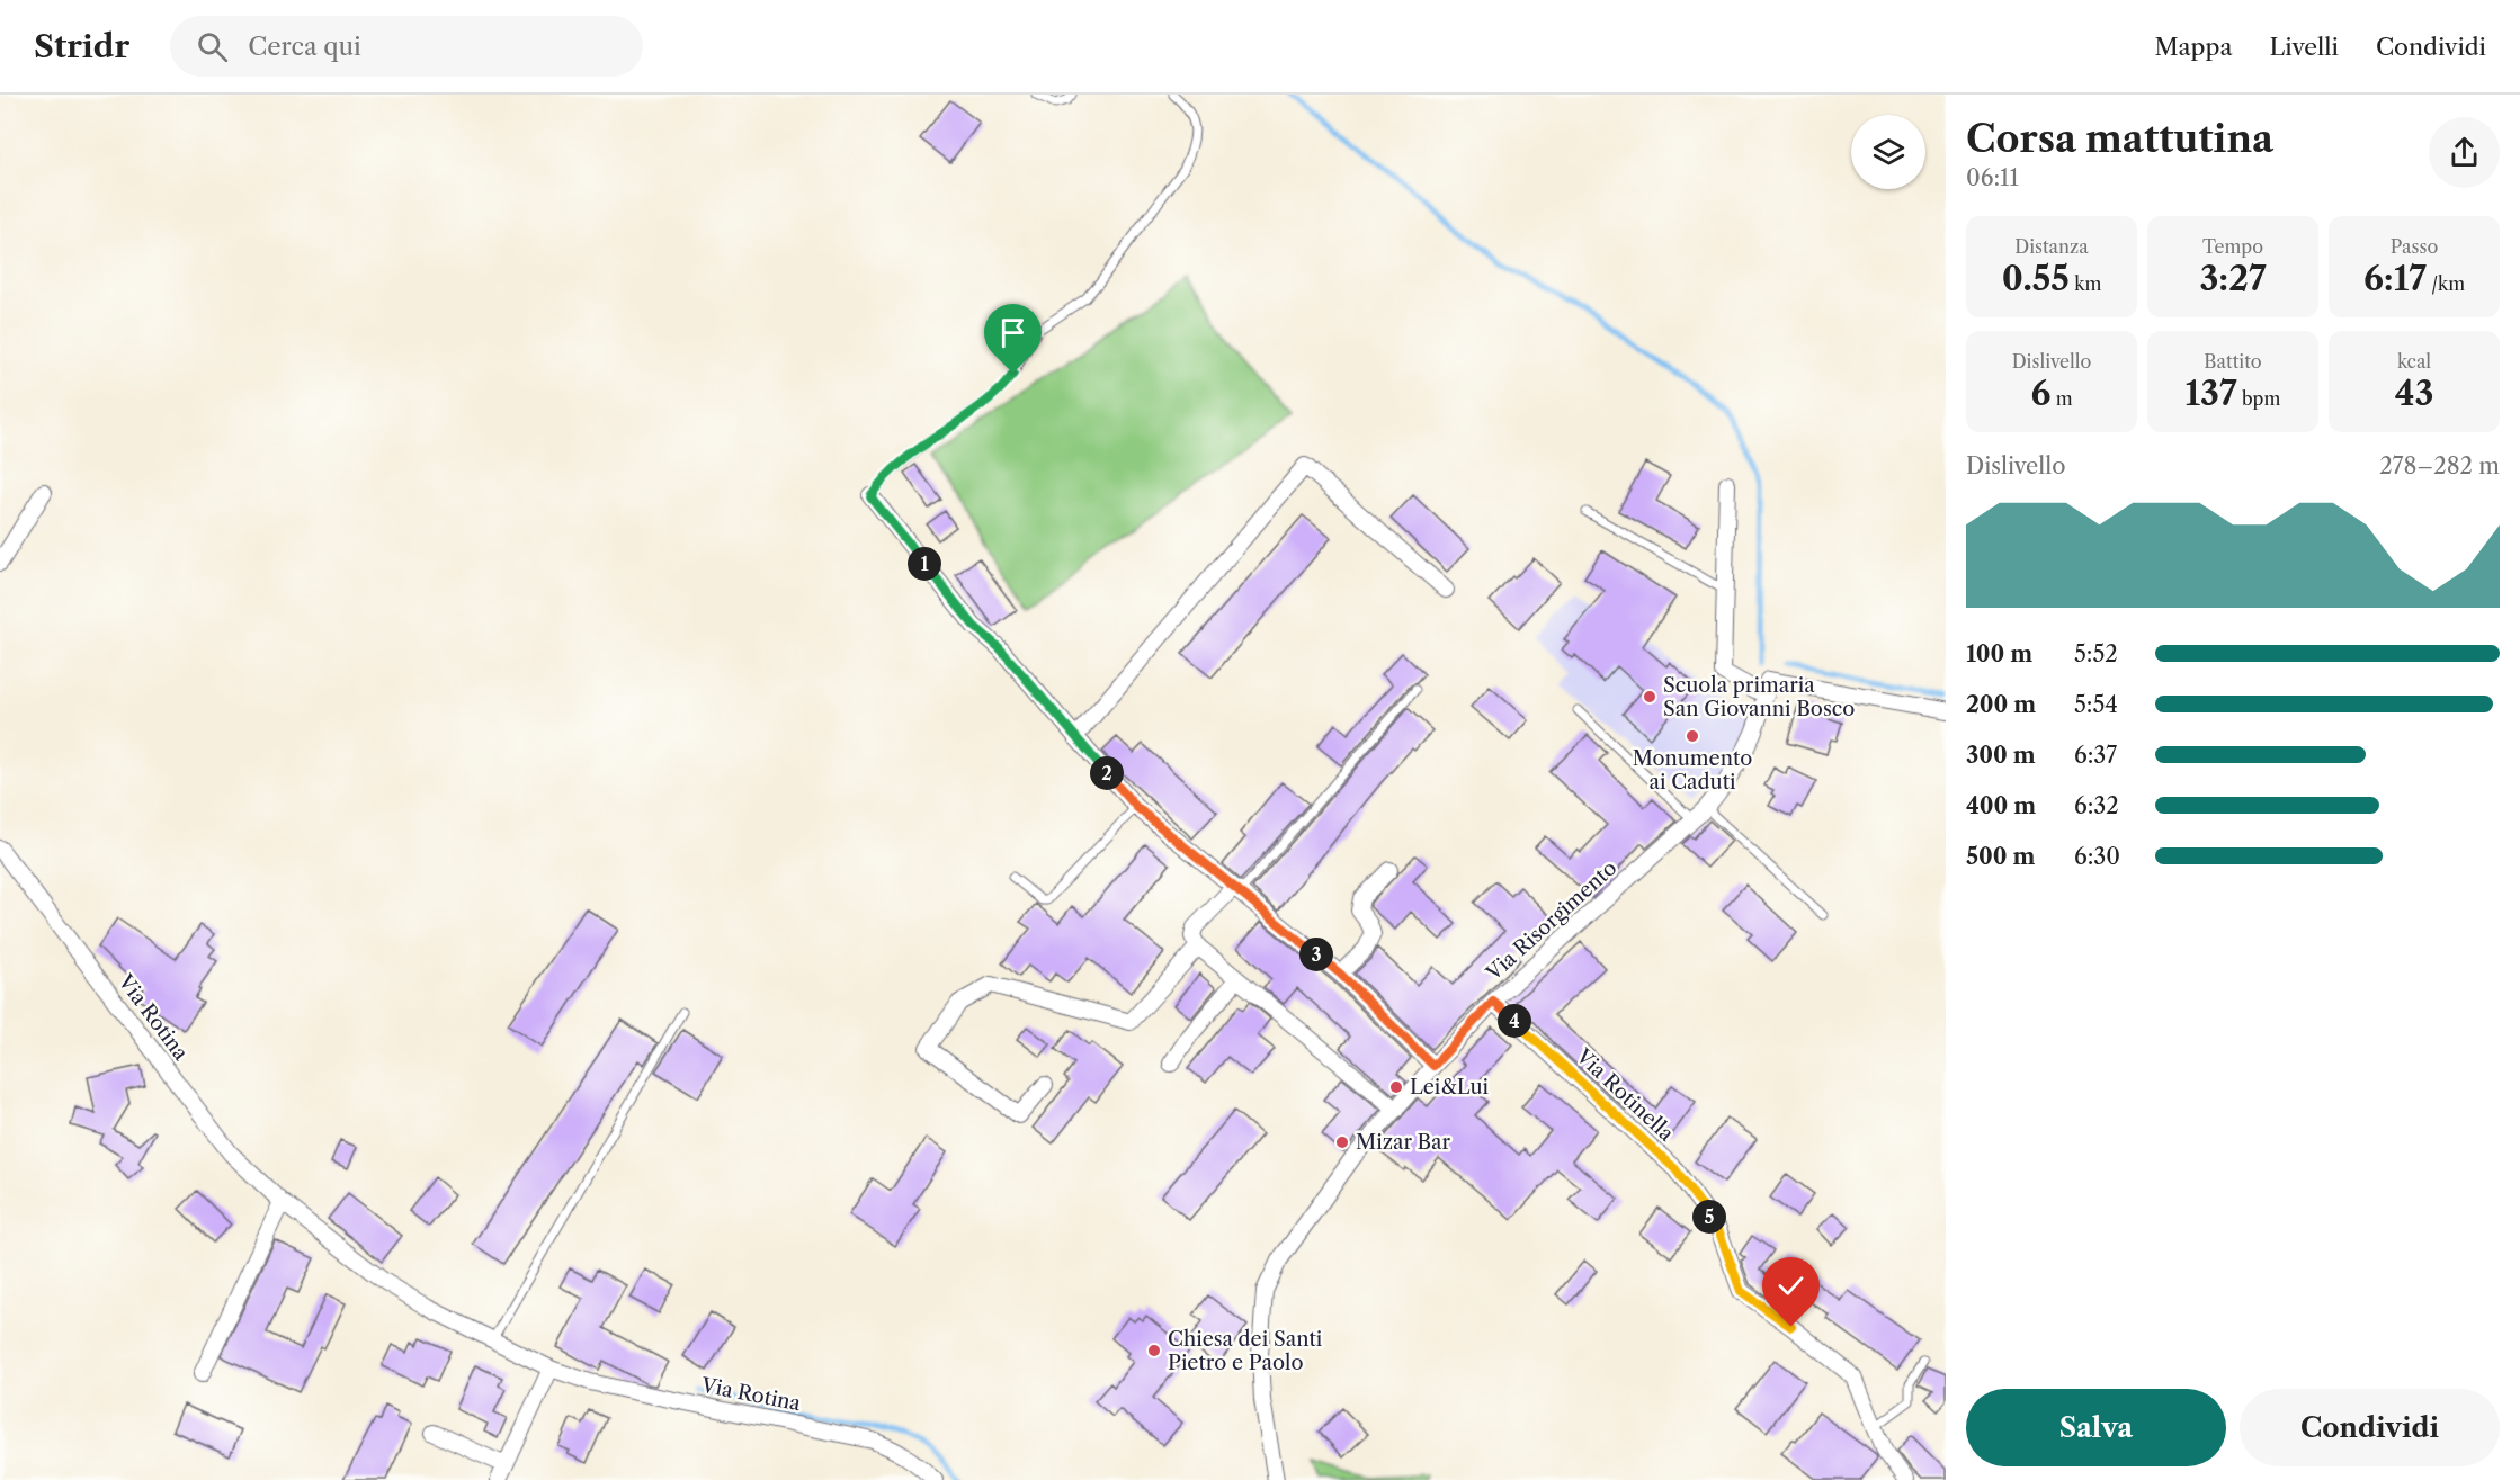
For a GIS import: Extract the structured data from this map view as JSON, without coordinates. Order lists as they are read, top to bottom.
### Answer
{
  "streets": {
    "street": ["Via Risorgimento", "Via Rotina", "Via Rotinella"]
  },
  "crossings": [
    ["Via Risorgimento", "Via Rotinella"]
  ],
  "places": [
    "Scuola primaria San Giovanni Bosco",
    "Monumento ai Caduti",
    "Lei&Lui",
    "Mizar Bar",
    "Chiesa dei Santi Pietro e Paolo"
  ],
  "page": {
    "header": "Stridr",
    "search": "Cerca qui",
    "nav": ["Mappa", "Livelli", "Condividi"],
    "heading": ["Corsa mattutina", "06:11"],
    "stats": [
      ["Distanza", "0.55 km"],
      ["Tempo", "3:27"],
      ["Passo", "6:17 /km"],
      ["Dislivello", "6 m"],
      ["Battito", "137 bpm"],
      ["kcal", "43"]
    ],
    "chart": ["Dislivello", "278–282 m"],
    "pins": [
      "1",
      "2",
      "3",
      "4",
      "5"
    ],
    "list": [
      {
        "name": "100 m",
        "note": "5:52"
      },
      {
        "name": "200 m",
        "note": "5:54"
      },
      {
        "name": "300 m",
        "note": "6:37"
      },
      {
        "name": "400 m",
        "note": "6:32"
      },
      {
        "name": "500 m",
        "note": "6:30"
      }
    ],
    "buttons": ["Salva", "Condividi"]
  }
}
